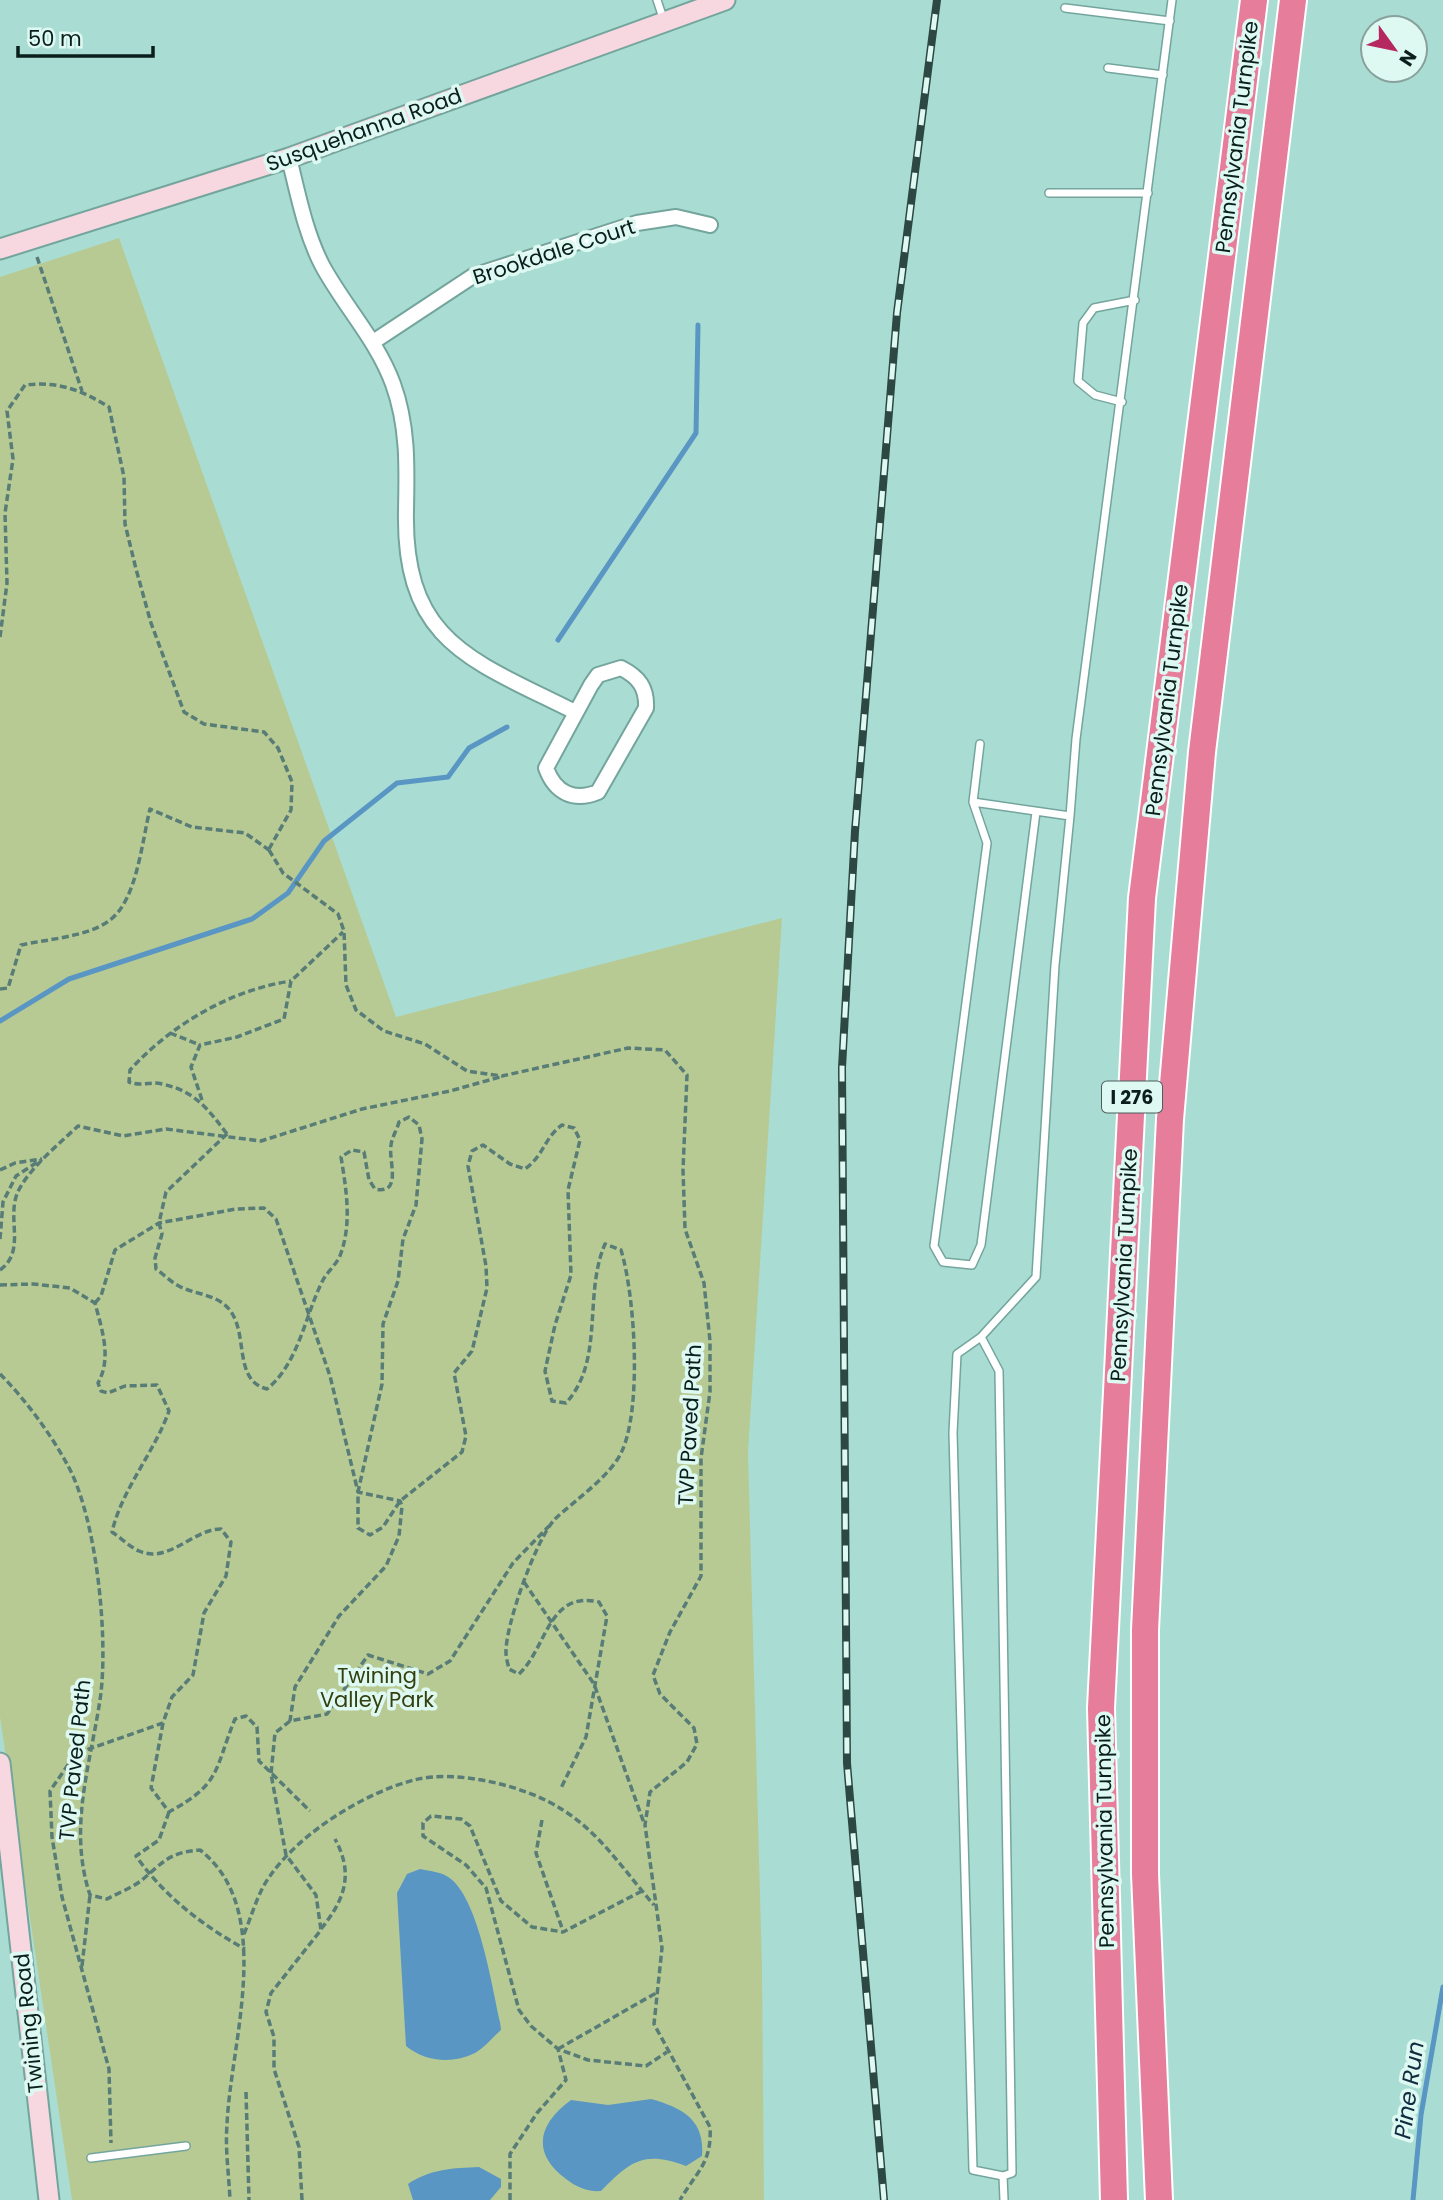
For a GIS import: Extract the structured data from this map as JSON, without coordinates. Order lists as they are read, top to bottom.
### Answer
{
  "streets": {
    "highway": ["Pennsylvania Turnpike", "I 276"],
    "main road": ["Susquehanna Road", "Twining Road"],
    "street": ["Brookdale Court"],
    "path": ["TVP Paved Path"]
  },
  "water": ["Pine Run"],
  "parks": ["Twining Valley Park"],
  "scale_bar": "50 m",
  "north": "bottom right"
}
